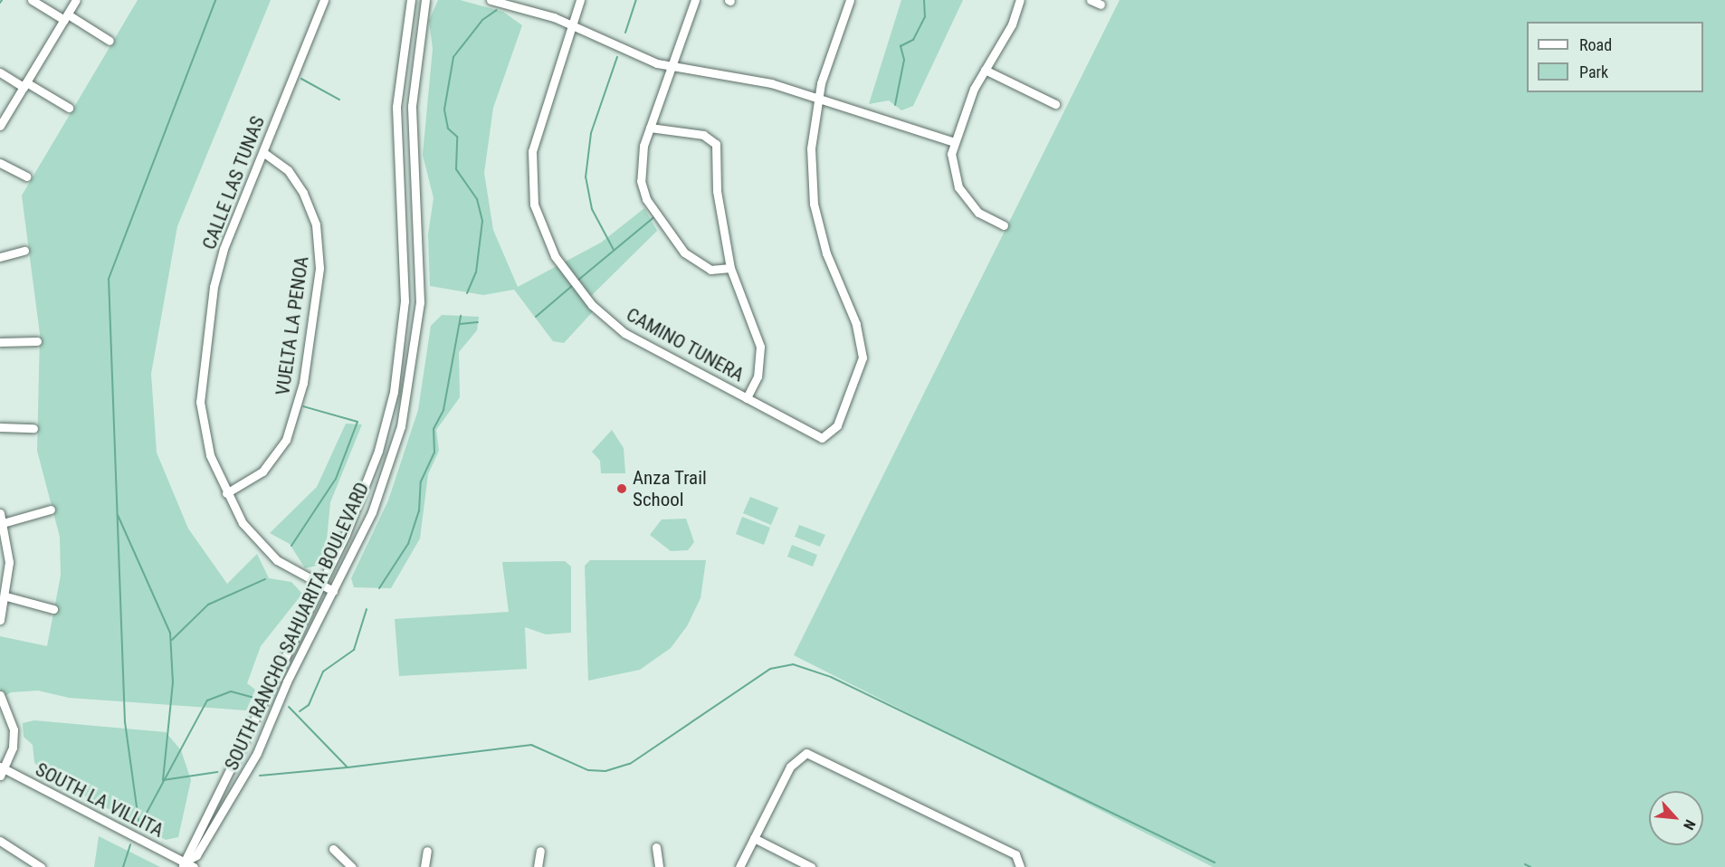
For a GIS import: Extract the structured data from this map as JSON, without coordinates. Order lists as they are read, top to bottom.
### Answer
{
  "streets": {
    "street": [
      "CALLE LAS TUNAS",
      "VUELTA LA PENOA",
      "CAMINO TUNERA",
      "SOUTH RANCHO SAHUARITA BOULEVARD",
      "SOUTH LA VILLITA"
    ]
  },
  "crossings": [
    ["CALLE LAS TUNAS", "VUELTA LA PENOA"],
    ["CALLE LAS TUNAS", "SOUTH RANCHO SAHUARITA BOULEVARD"],
    ["SOUTH RANCHO SAHUARITA BOULEVARD", "SOUTH LA VILLITA"]
  ],
  "places": ["Anza Trail School"],
  "legend": ["Road", "Park"],
  "north": "bottom right"
}
